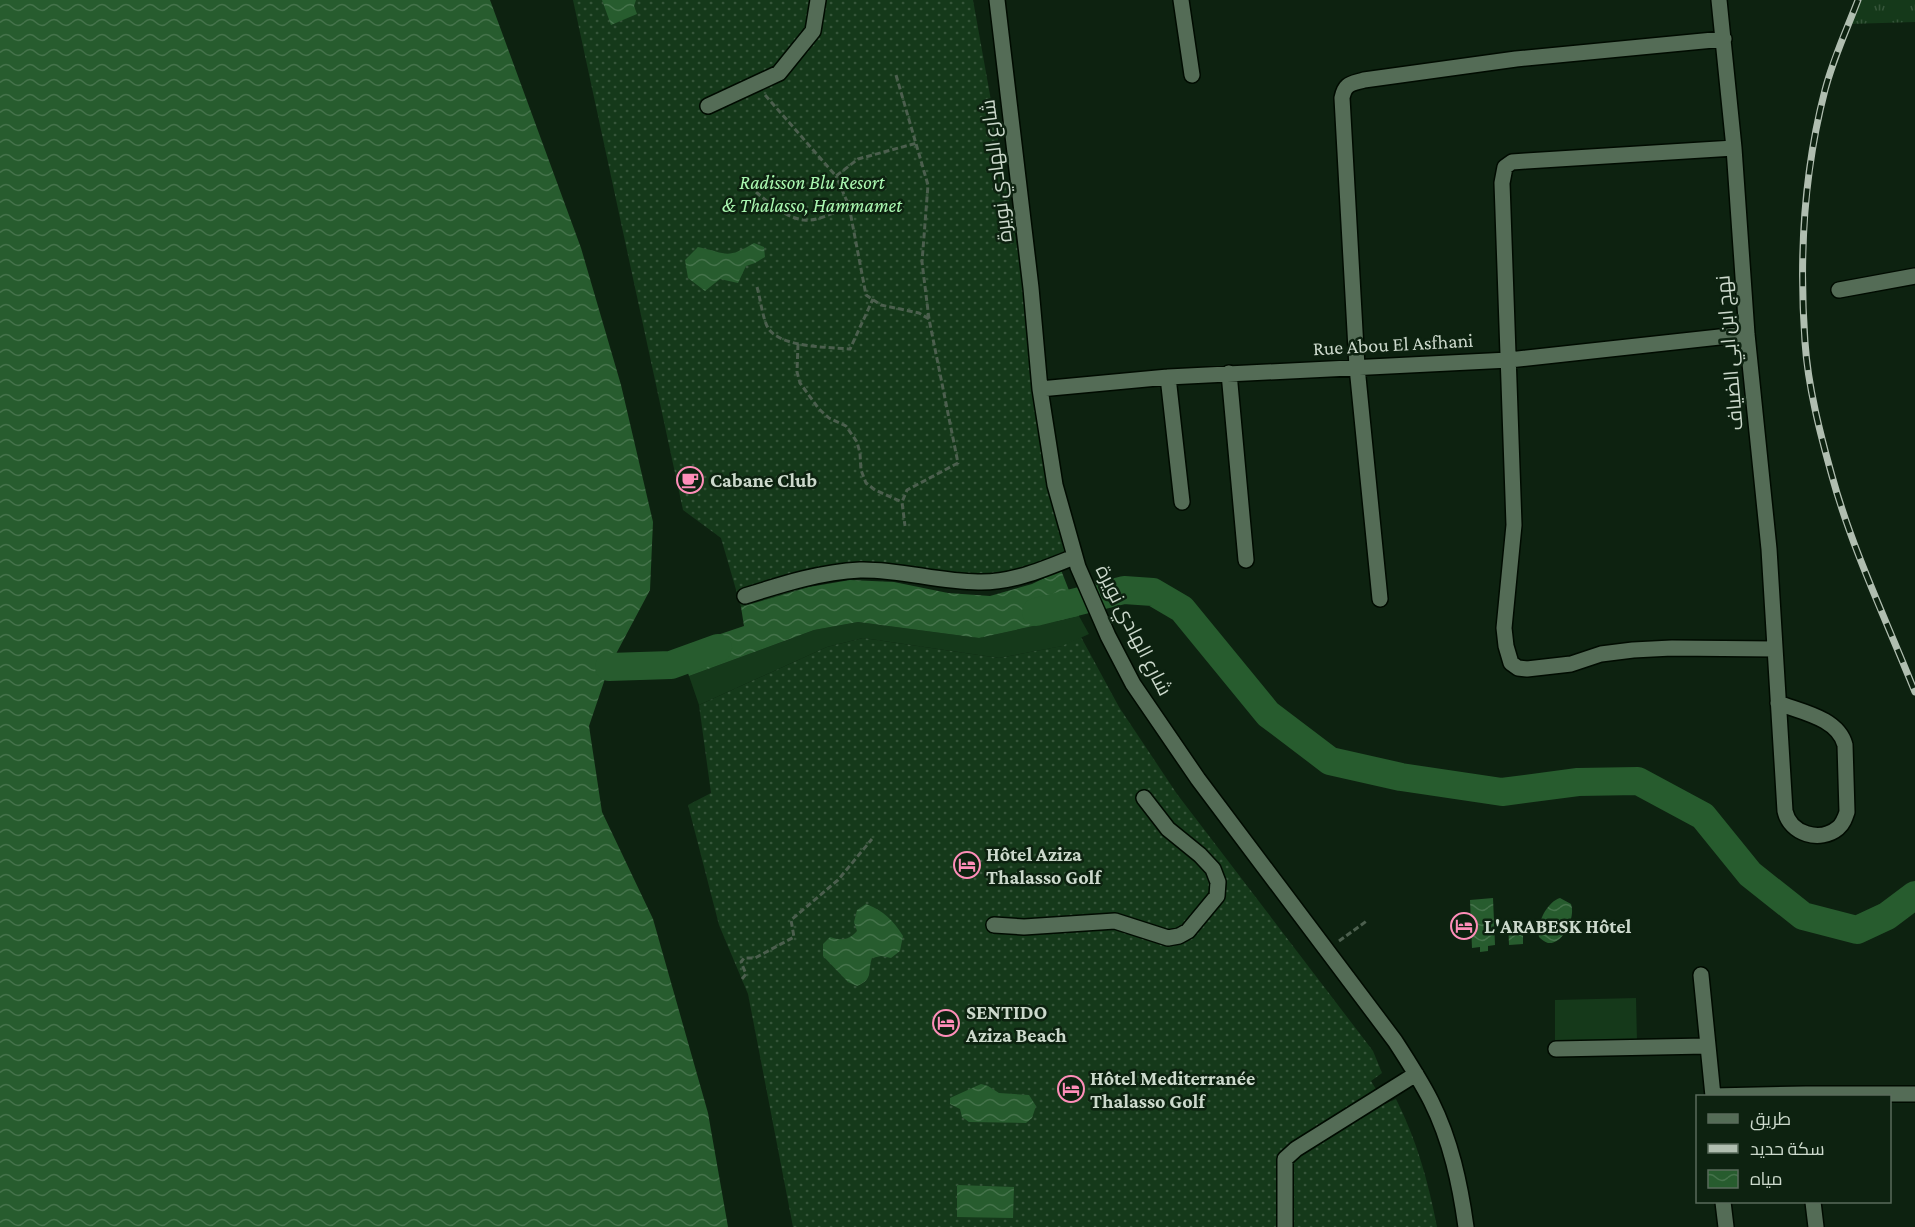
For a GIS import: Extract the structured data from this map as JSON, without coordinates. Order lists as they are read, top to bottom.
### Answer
{
  "streets": {
    "street": ["شارع الهادي نويرة", "Rue Abou El Asfhani", "نهج ابن ابي الضياف"]
  },
  "crossings": [
    ["شارع الهادي نويرة", "Rue Abou El Asfhani"],
    ["Rue Abou El Asfhani", "نهج ابن ابي الضياف"]
  ],
  "parks": ["Radisson Blu Resort & Thalasso, Hammamet"],
  "places": {
    "cafe": ["Cabane Club"],
    "hotel": [
      "Hôtel Aziza Thalasso Golf",
      "L'ARABESK Hôtel",
      "SENTIDO Aziza Beach",
      "Hôtel Mediterranée Thalasso Golf"
    ]
  },
  "legend": ["طريق", "سكة حديد", "مياه"]
}
